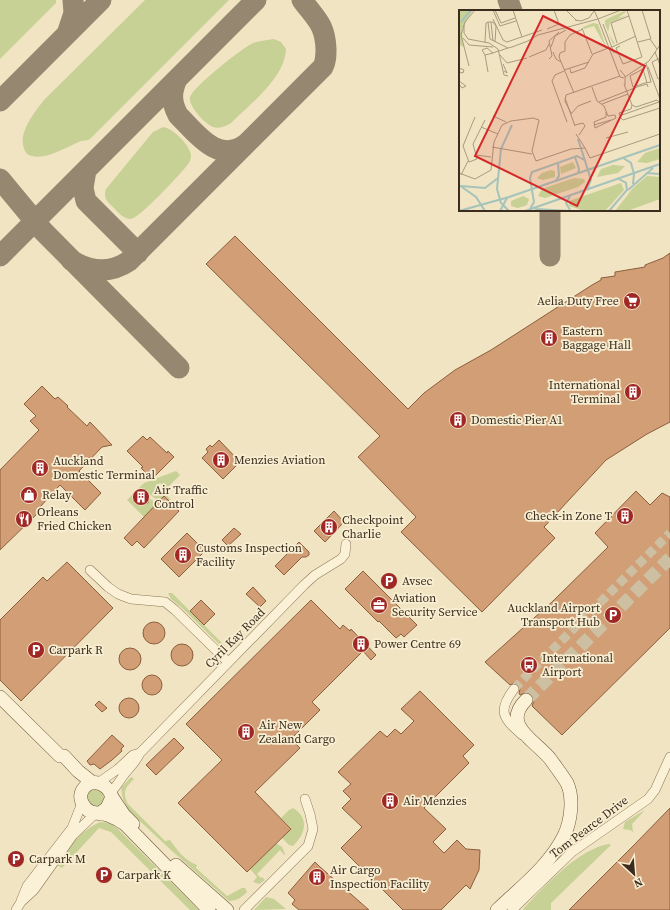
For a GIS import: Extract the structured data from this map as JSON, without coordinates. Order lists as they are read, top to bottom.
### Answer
{
  "streets": {
    "street": ["Cyril Kay Road", "Tom Pearce Drive"]
  },
  "places": {
    "supermarket": ["Aelia Duty Free"],
    "building": [
      "Eastern Baggage Hall",
      "International Terminal",
      "Domestic Pier A1",
      "Menzies Aviation",
      "Auckland Domestic Terminal",
      "Air Traffic Control",
      "Check-in Zone T",
      "Checkpoint Charlie",
      "Customs Inspection Facility",
      "Power Centre 69",
      "Air New Zealand Cargo",
      "Air Menzies",
      "Air Cargo Inspection Facility"
    ],
    "shop": ["Relay"],
    "restaurant": ["Orleans Fried Chicken"],
    "parking": [
      "Avsec",
      "Auckland Airport Transport Hub",
      "Carpark R",
      "Carpark M",
      "Carpark K"
    ],
    "office": ["Aviation Security Service"],
    "bus stop": ["International Airport"]
  },
  "north": "bottom right"
}
